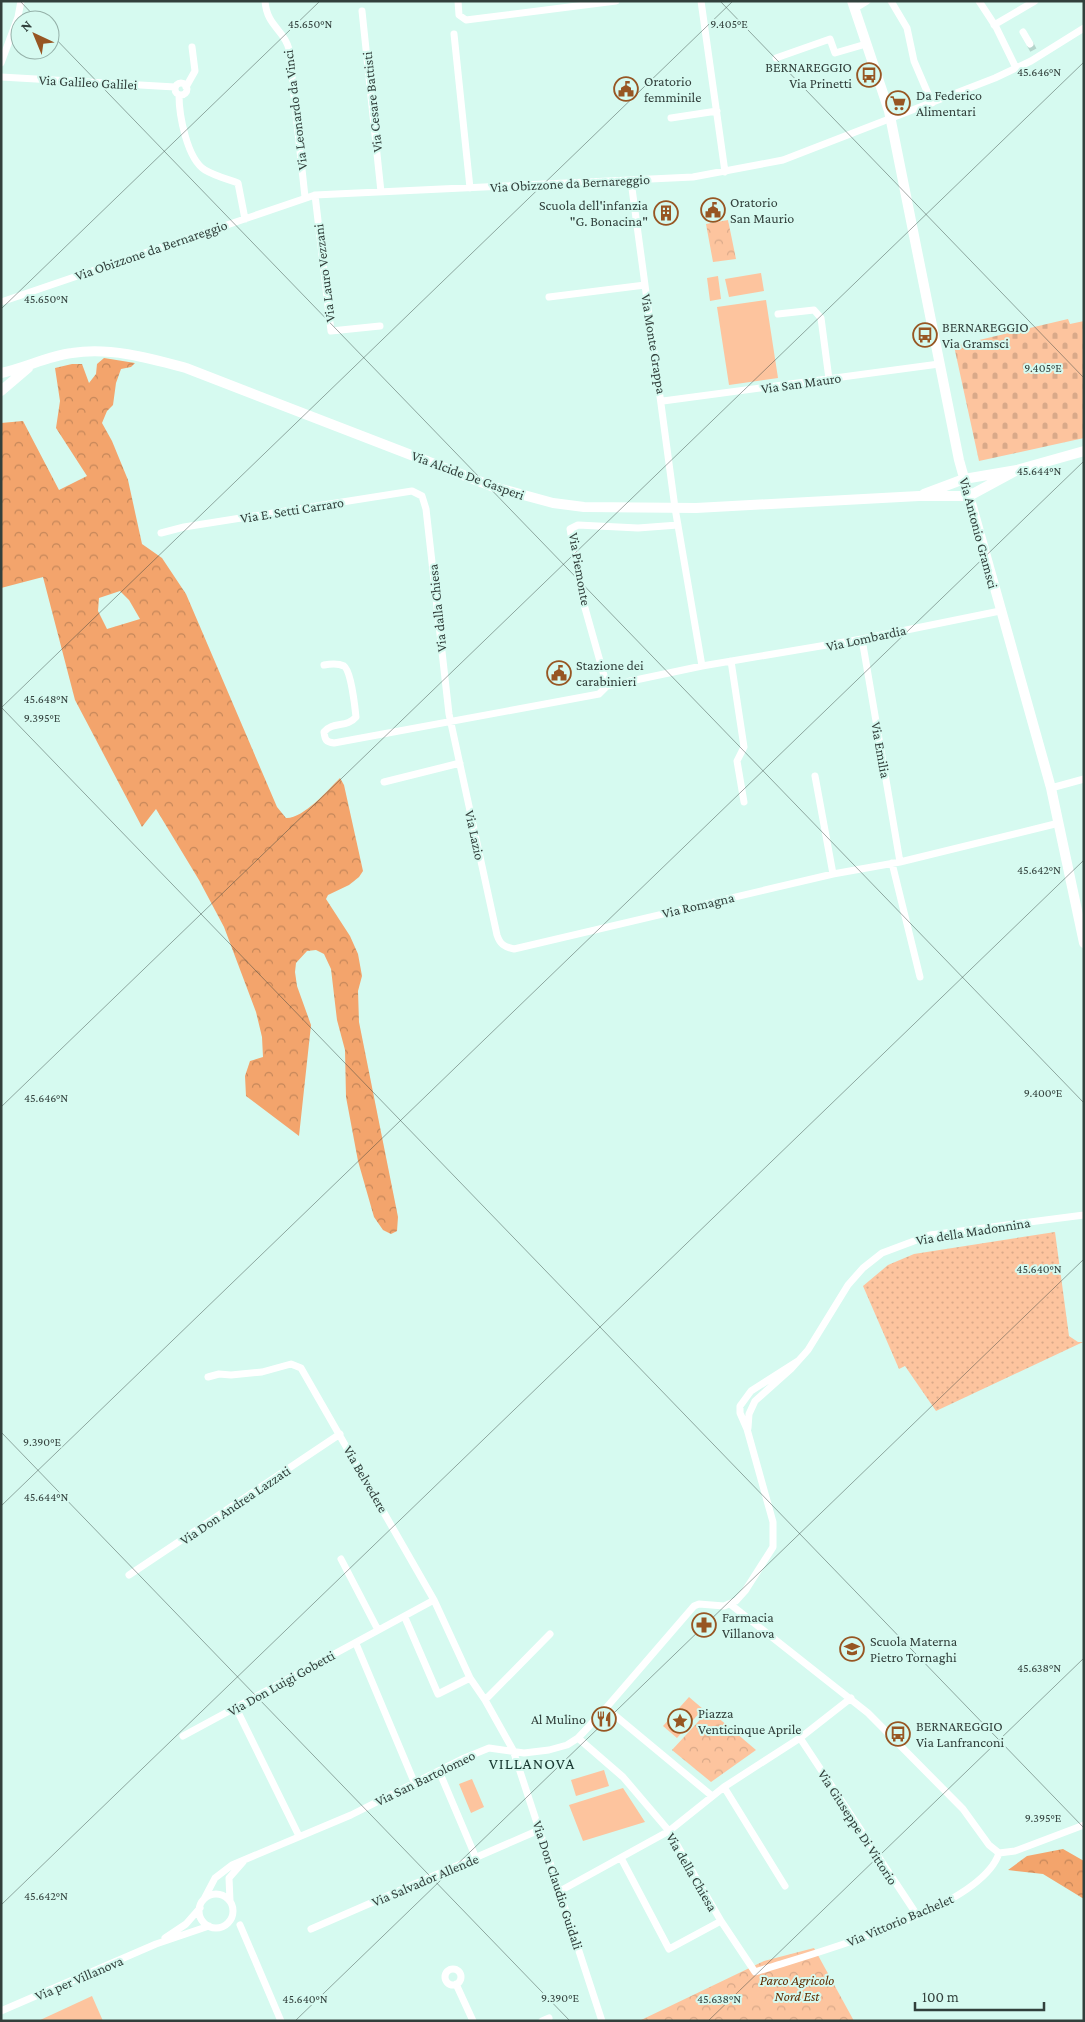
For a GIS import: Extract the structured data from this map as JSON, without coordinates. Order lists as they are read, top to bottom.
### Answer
{
  "streets": {
    "main road": ["Via Alcide De Gasperi", "Via Antonio Gramsci"],
    "street": [
      "Via Galileo Galilei",
      "Via Cesare Battisti",
      "Via Leonardo da Vinci",
      "Via Obizzone da Bernareggio",
      "Via Lauro Vezzani",
      "Via Monte Grappa",
      "Via San Mauro",
      "Via E. Setti Carraro",
      "Via Piemonte",
      "Via dalla Chiesa",
      "Via Lombardia",
      "Via Emilia",
      "Via Lazio",
      "Via Romagna",
      "Via della Madonnina",
      "Via Belvedere",
      "Via Don Andrea Lazzati",
      "Via Don Luigi Gobetti",
      "Via San Bartolomeo",
      "Via Giuseppe Di Vittorio",
      "Via della Chiesa",
      "Via Salvador Allende",
      "Via Don Claudio Guidali",
      "Via Vittorio Bachelet",
      "Via per Villanova"
    ]
  },
  "crossings": [
    ["Via Galileo Galilei", "Via Obizzone da Bernareggio"],
    ["Via Cesare Battisti", "Via Obizzone da Bernareggio"],
    ["Via Leonardo da Vinci", "Via Obizzone da Bernareggio"],
    ["Via Obizzone da Bernareggio", "Via Lauro Vezzani"],
    ["Via Obizzone da Bernareggio", "Via Monte Grappa"],
    ["Via Obizzone da Bernareggio", "Via Antonio Gramsci"],
    ["Via Monte Grappa", "Via San Mauro"],
    ["Via Monte Grappa", "Via Alcide De Gasperi"],
    ["Via Monte Grappa", "Via Piemonte"],
    ["Via Monte Grappa", "Via Lombardia"],
    ["Via San Mauro", "Via Antonio Gramsci"],
    ["Via Alcide De Gasperi", "Via Antonio Gramsci"],
    ["Via E. Setti Carraro", "Via dalla Chiesa"],
    ["Via Antonio Gramsci", "Via Lombardia"],
    ["Via Antonio Gramsci", "Via Romagna"],
    ["Via Piemonte", "Via Lombardia"],
    ["Via dalla Chiesa", "Via Lombardia"],
    ["Via dalla Chiesa", "Via Lazio"],
    ["Via Lombardia", "Via Emilia"],
    ["Via Lombardia", "Via Lazio"],
    ["Via Emilia", "Via Romagna"],
    ["Via Lazio", "Via Romagna"],
    ["Via della Madonnina", "Via San Bartolomeo"],
    ["Via Belvedere", "Via Don Andrea Lazzati"],
    ["Via Belvedere", "Via Don Luigi Gobetti"],
    ["Via Belvedere", "Via San Bartolomeo"],
    ["Via Belvedere", "Via Don Claudio Guidali"],
    ["Via San Bartolomeo", "Via della Chiesa"],
    ["Via San Bartolomeo", "Via Don Claudio Guidali"],
    ["Via San Bartolomeo", "Via per Villanova"],
    ["Via Giuseppe Di Vittorio", "Via Vittorio Bachelet"],
    ["Via della Chiesa", "Via Vittorio Bachelet"],
    ["Via Salvador Allende", "Via Don Claudio Guidali"]
  ],
  "districts": ["VILLANOVA"],
  "parks": ["Parco Agricolo Nord Est"],
  "places": {
    "bus stop": ["BERNAREGGIO Via Prinetti", "BERNAREGGIO Via Gramsci", "BERNAREGGIO Via Lanfranconi"],
    "public building": ["Oratorio femminile", "Oratorio San Maurio", "Stazione dei carabinieri"],
    "supermarket": ["Da Federico Alimentari"],
    "building": ["Scuola dell'infanzia \"G. Bonacina\""],
    "pharmacy": ["Farmacia Villanova"],
    "school or university": ["Scuola Materna Pietro Tornaghi"],
    "restaurant": ["Al Mulino"],
    "place": ["Piazza Venticinque Aprile"]
  },
  "scale_bar": "100 m",
  "north": "top left",
  "coordinates": [
    "45.650°N",
    "9.405°E",
    "45.646°N",
    "45.644°N",
    "45.648°N",
    "9.395°E",
    "45.642°N",
    "9.400°E",
    "45.640°N",
    "9.390°E",
    "45.638°N"
  ]
}
